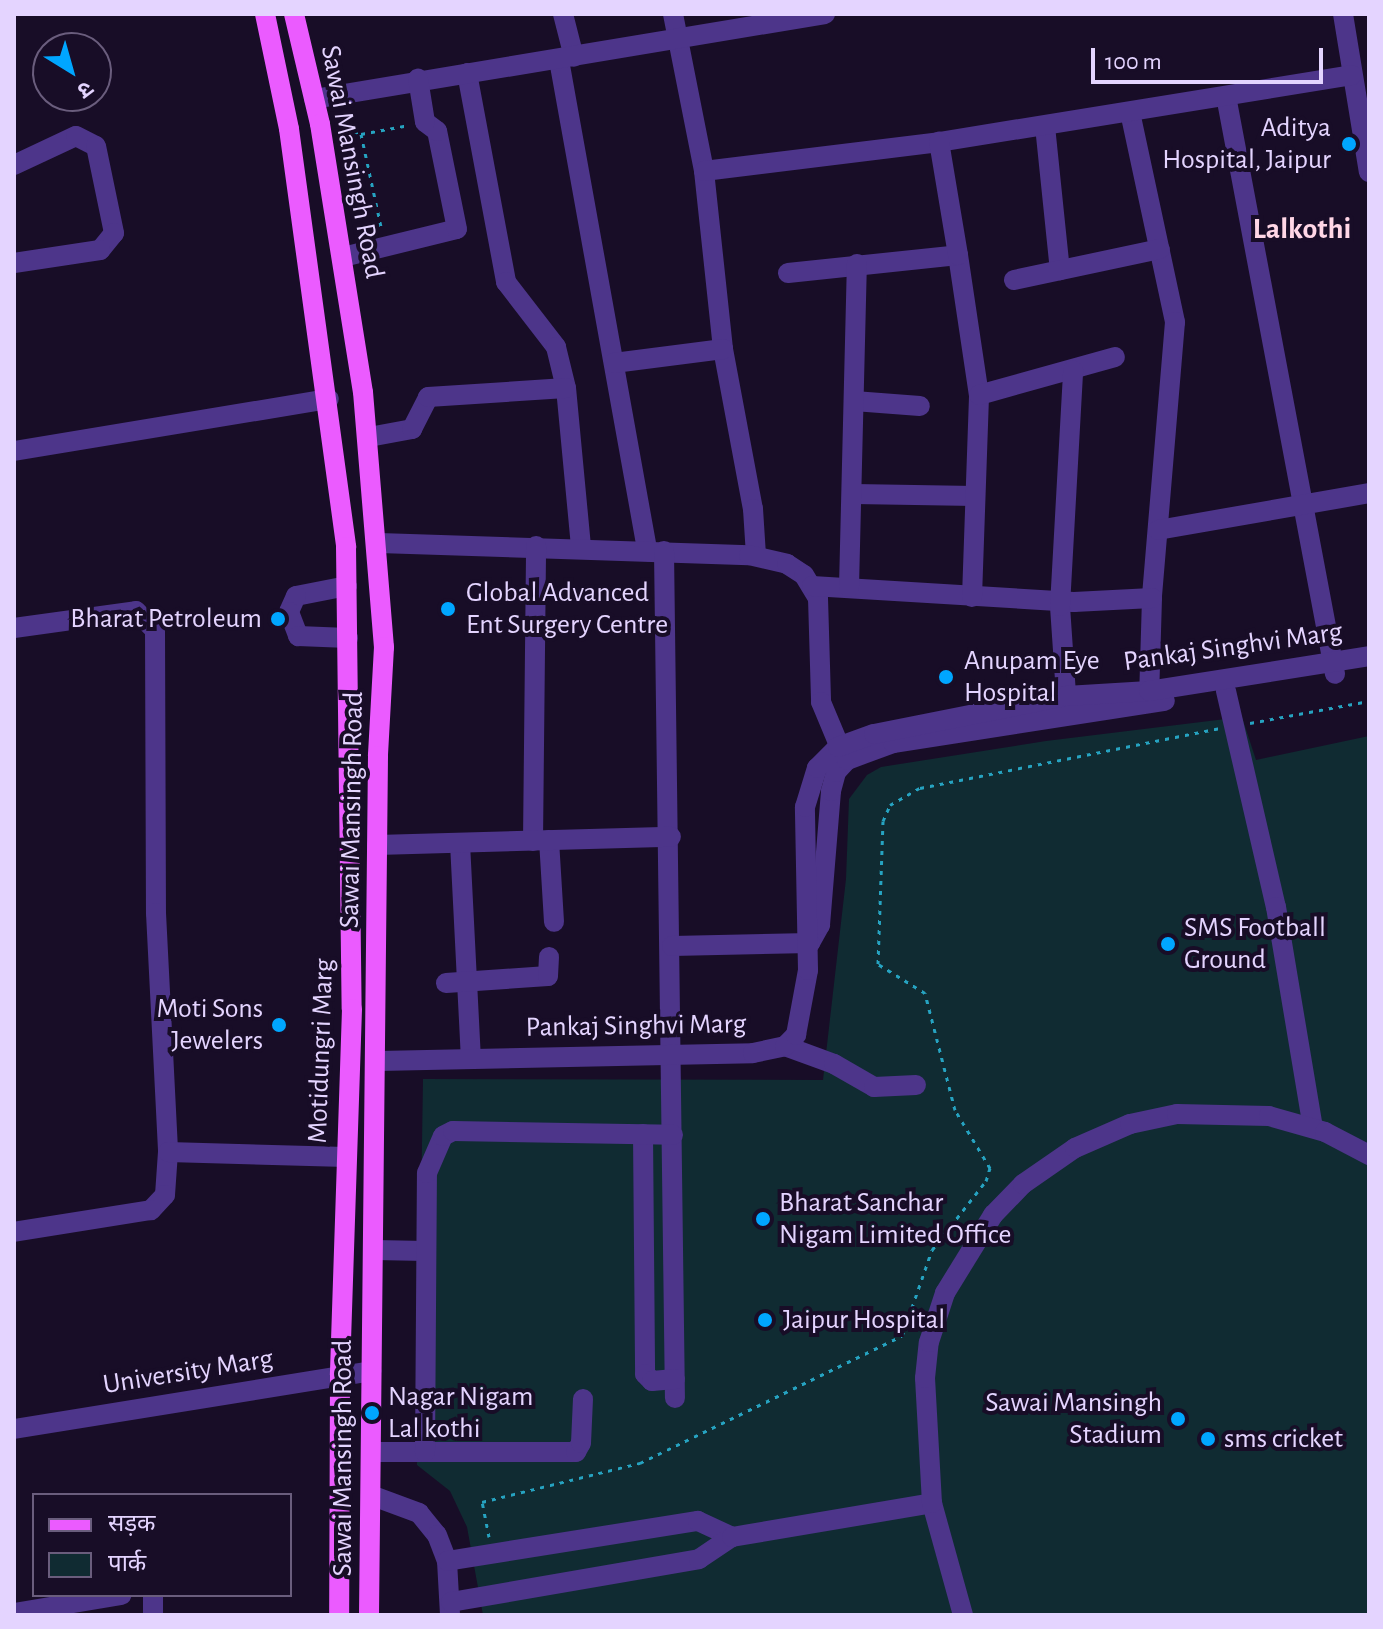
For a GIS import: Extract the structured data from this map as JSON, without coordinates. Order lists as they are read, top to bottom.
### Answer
{
  "streets": {
    "main road": ["Sawai Mansingh Road", "Motidungri Marg"],
    "street": ["Pankaj Singhvi Marg", "University Marg"]
  },
  "crossings": [
    ["Sawai Mansingh Road", "Pankaj Singhvi Marg"],
    ["Sawai Mansingh Road", "University Marg"],
    ["Motidungri Marg", "University Marg"]
  ],
  "districts": ["Lalkothi"],
  "places": [
    "Aditya Hospital, Jaipur",
    "Global Advanced Ent Surgery Centre",
    "Bharat Petroleum",
    "Anupam Eye Hospital",
    "SMS Football Ground",
    "Moti Sons Jewelers",
    "Bharat Sanchar Nigam Limited Office",
    "Jaipur Hospital",
    "Nagar Nigam Lal kothi",
    "Sawai Mansingh Stadium",
    "sms cricket"
  ],
  "legend": ["सड़क", "पार्क"],
  "scale_bar": "100 m",
  "north": "bottom right"
}
